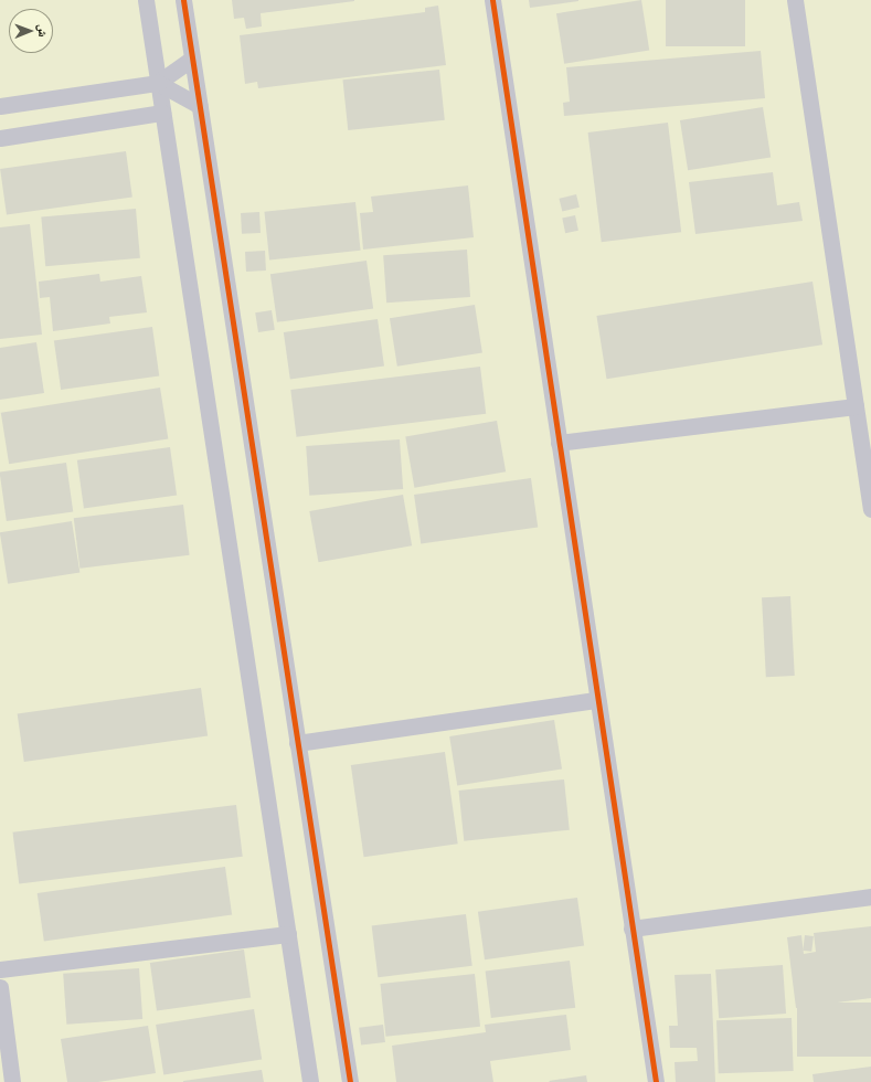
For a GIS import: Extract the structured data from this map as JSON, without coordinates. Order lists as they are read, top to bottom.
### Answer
{
  "north": "right"
}
